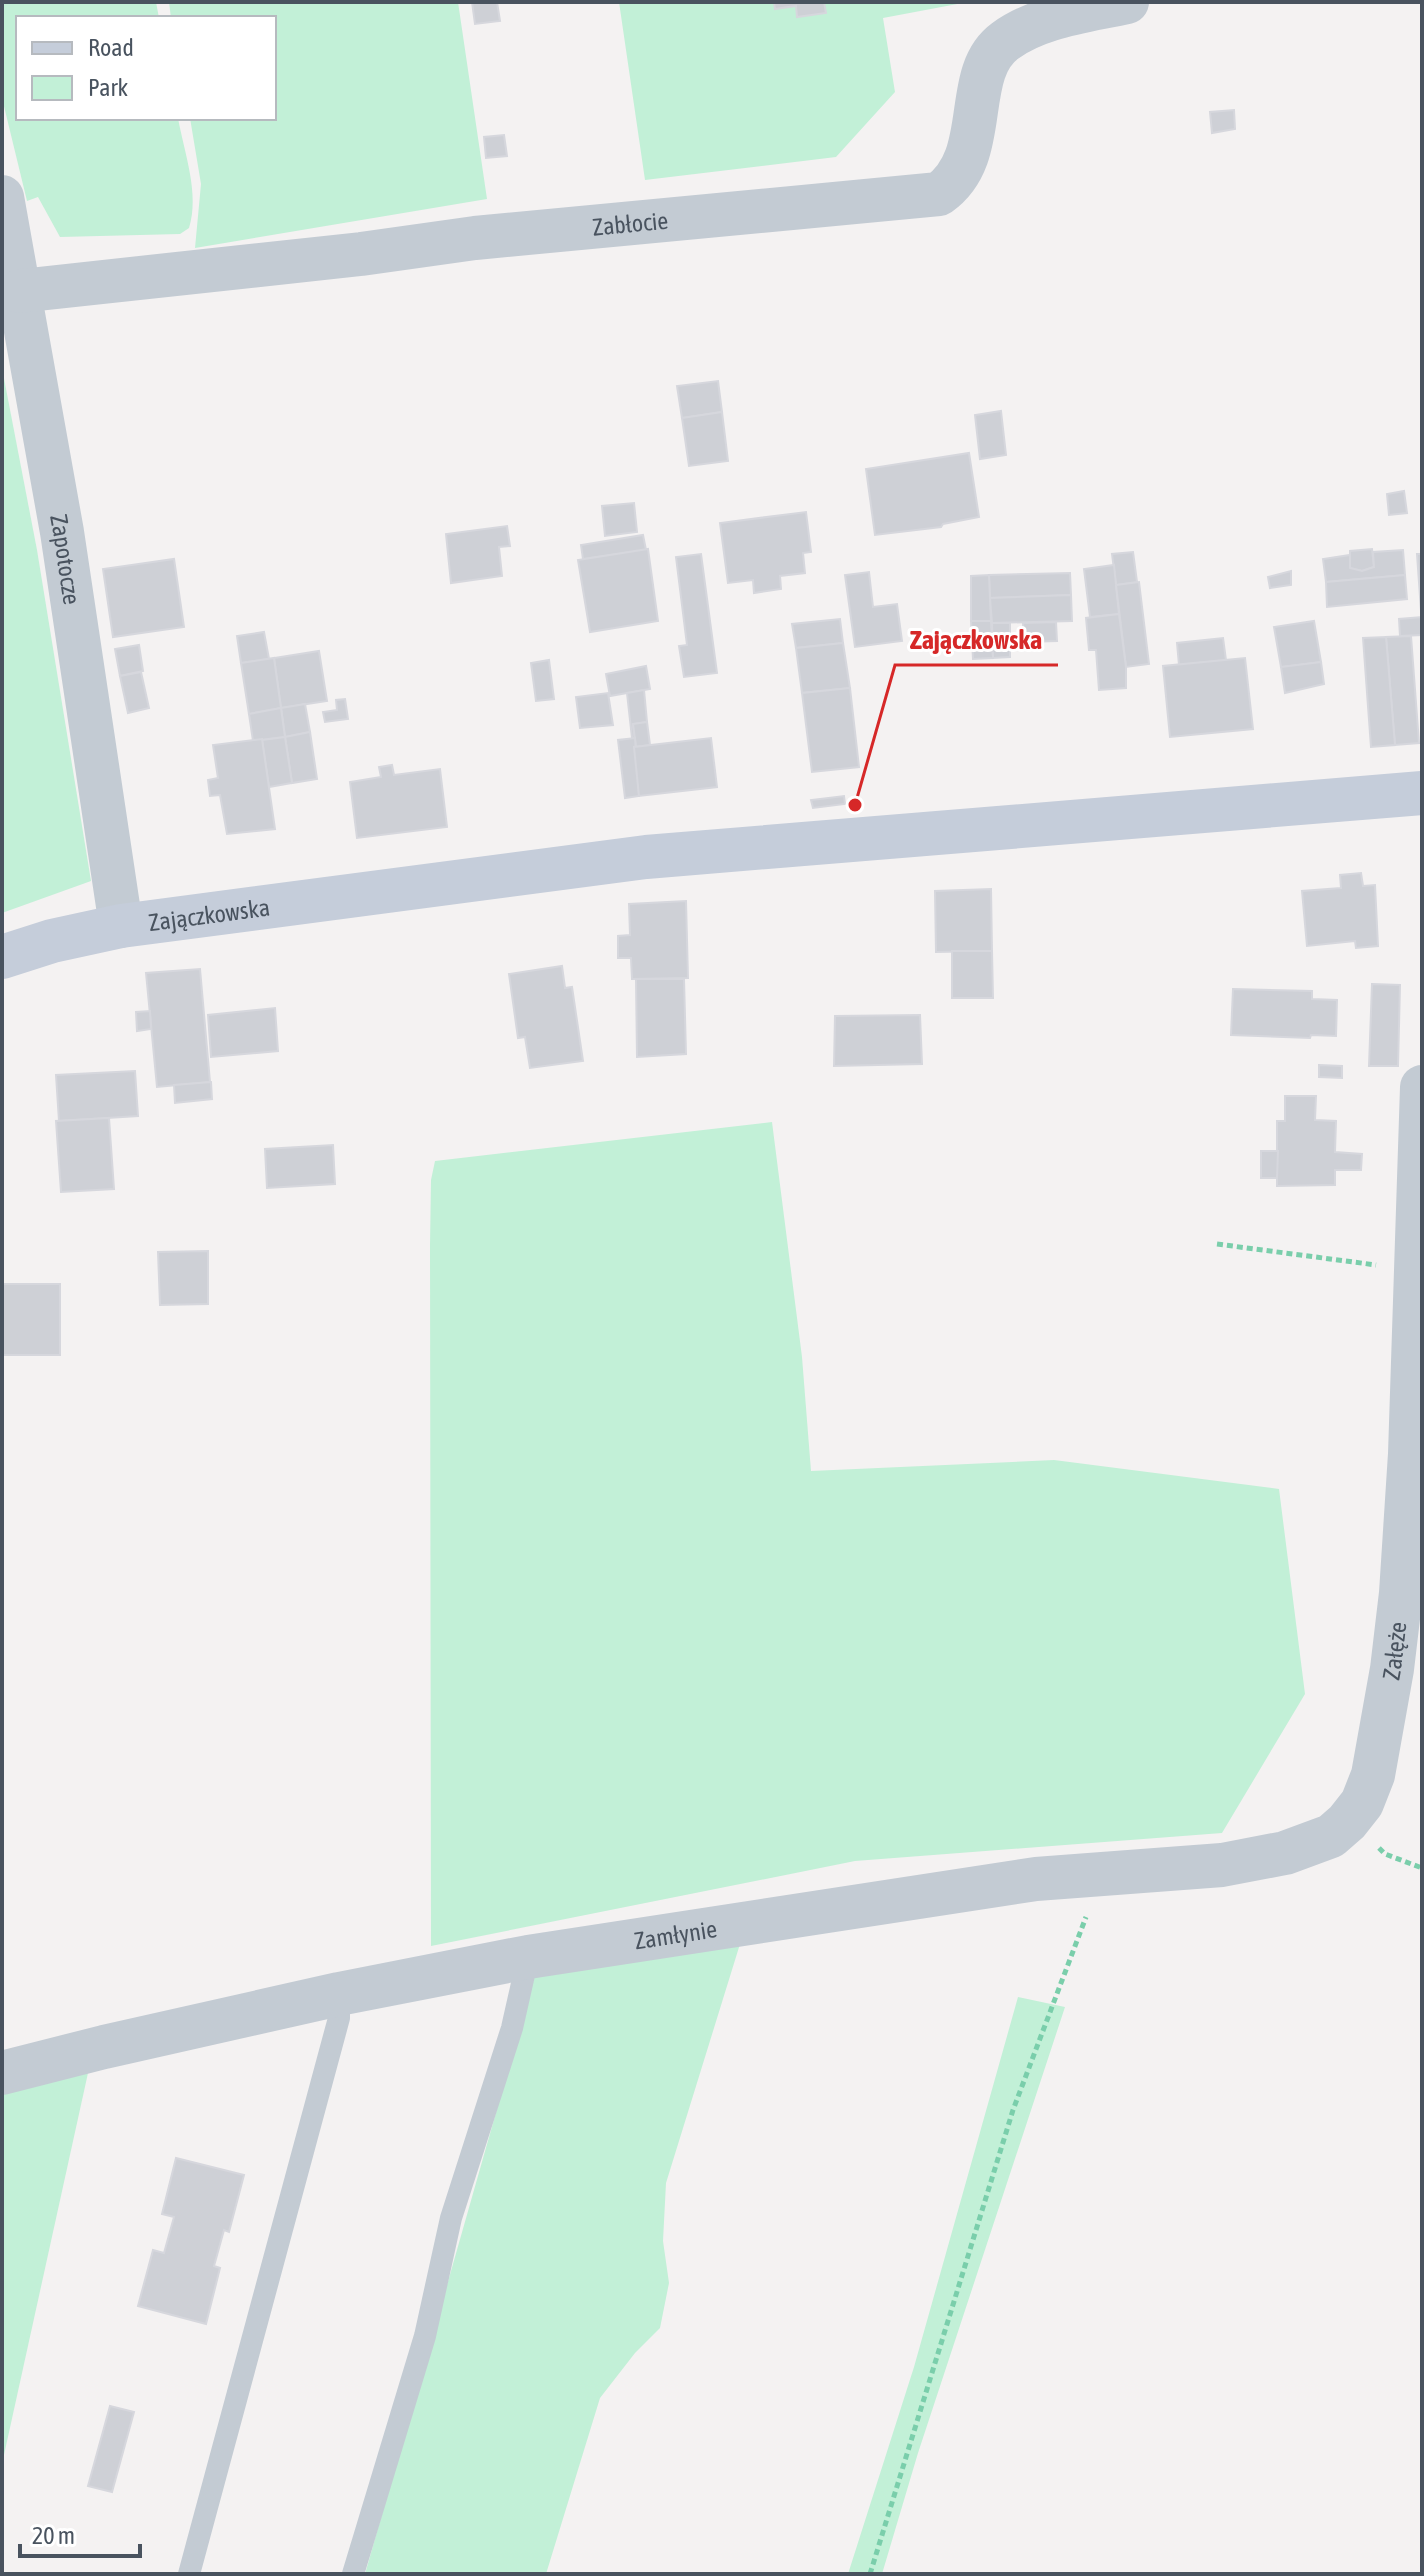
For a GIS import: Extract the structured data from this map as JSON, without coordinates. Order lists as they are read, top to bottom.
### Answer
{
  "streets": {
    "main road": ["Zajączkowska"],
    "street": [
      "Zabłocie",
      "Zapotocze",
      "Załęże",
      "Zamłynie"
    ]
  },
  "crossings": [
    ["Zabłocie", "Zapotocze"],
    ["Zapotocze", "Zajączkowska"],
    ["Załęże", "Zamłynie"]
  ],
  "places": ["Zajączkowska"],
  "legend": ["Road", "Park"],
  "scale_bar": "20 m"
}
